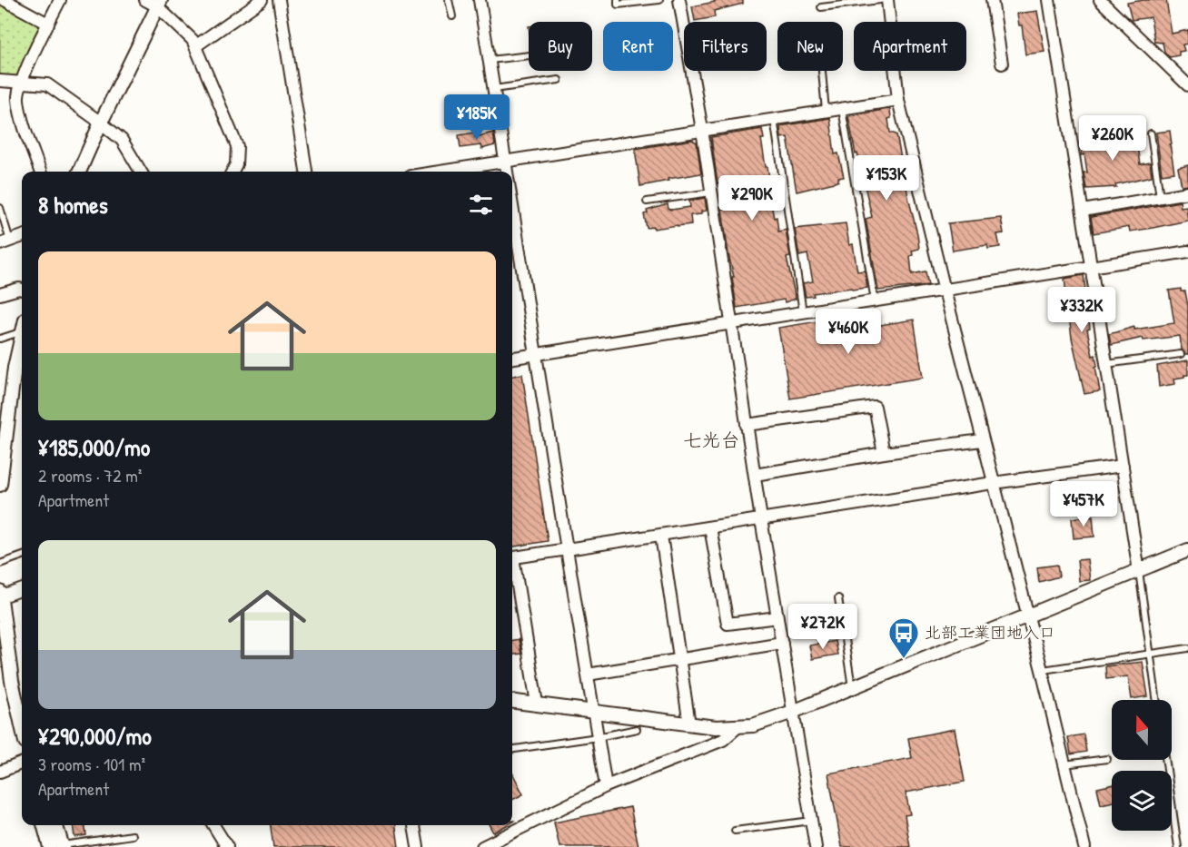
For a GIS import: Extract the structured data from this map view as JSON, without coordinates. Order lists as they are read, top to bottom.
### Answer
{
  "districts": ["七光台"],
  "places": {
    "bus stop": ["北部工業団地入口"]
  },
  "north": "top",
  "page": {
    "chip": [
      "Buy",
      "Rent",
      "Filters",
      "New",
      "Apartment"
    ],
    "price": [
      "¥185K",
      "¥260K",
      "¥153K",
      "¥290K",
      "¥332K",
      "¥460K",
      "¥457K",
      "¥272K"
    ],
    "heading": "8 homes",
    "list": [
      {
        "name": "¥185,000/mo",
        "note": "2 rooms · 72 m² · Apartment"
      },
      {
        "name": "¥290,000/mo",
        "note": "3 rooms · 101 m² · Apartment"
      }
    ]
  }
}
